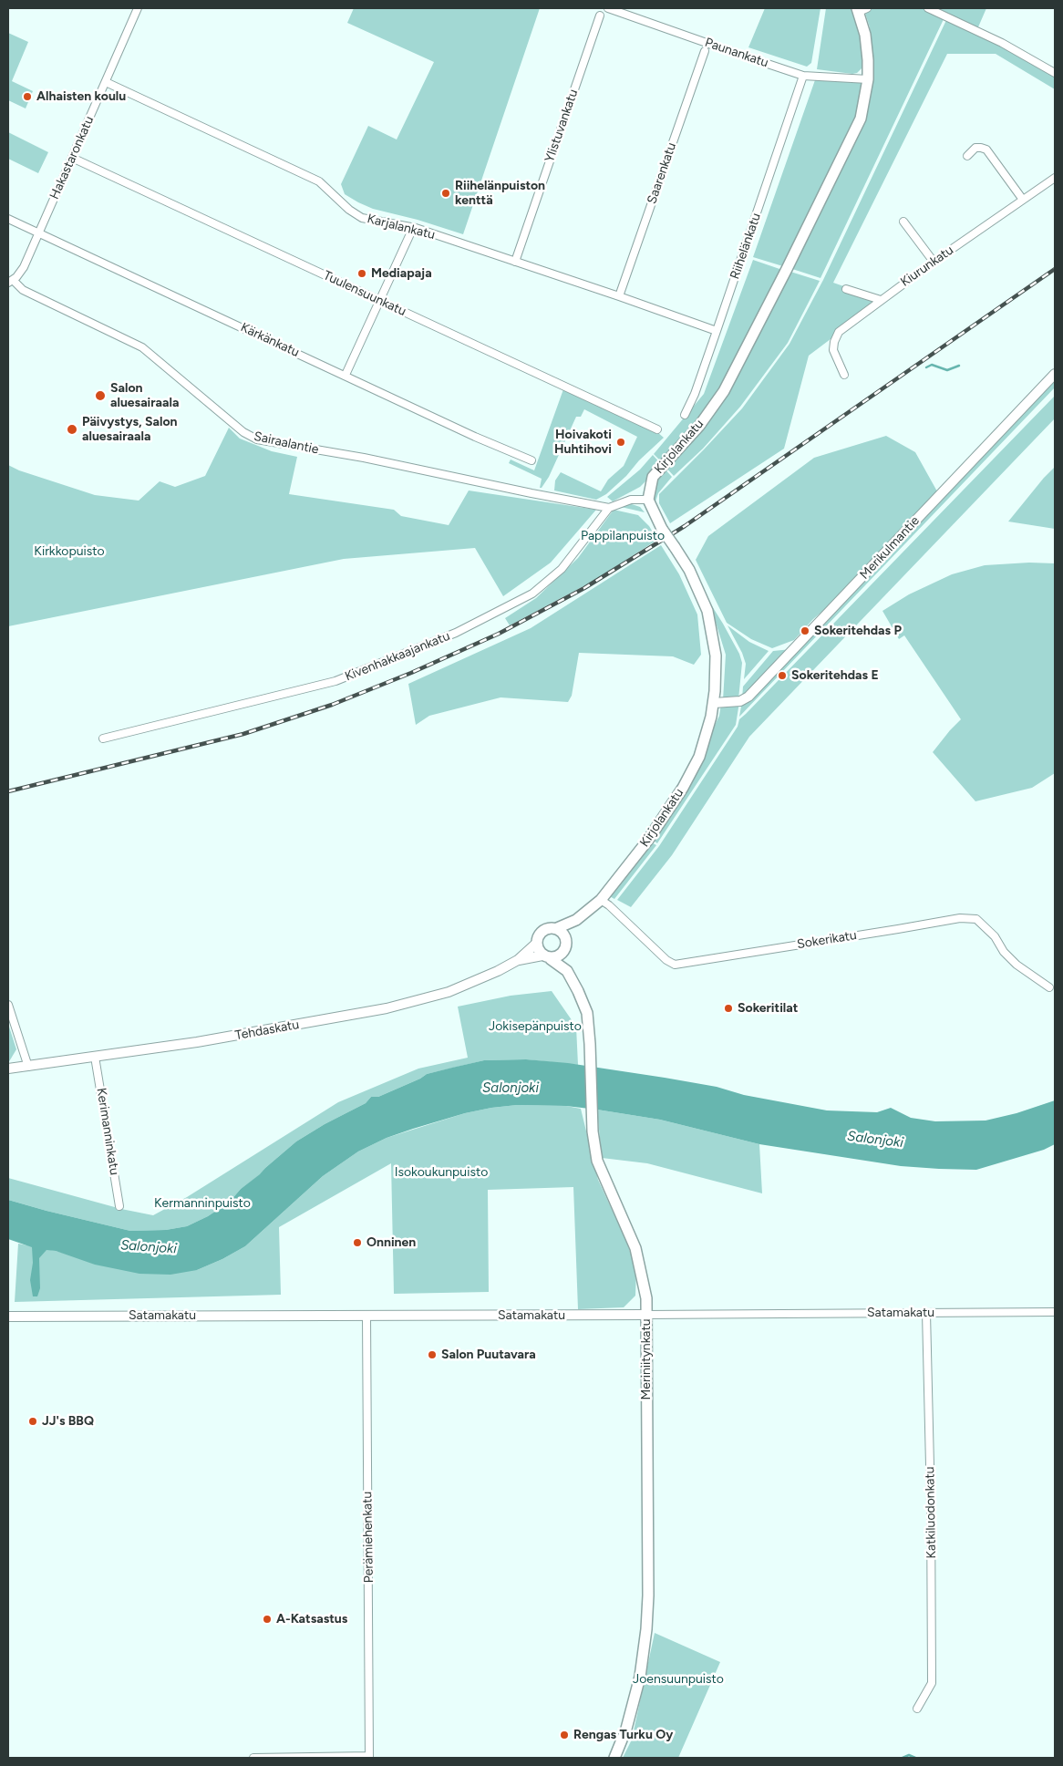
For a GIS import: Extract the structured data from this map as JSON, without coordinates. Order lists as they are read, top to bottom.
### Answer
{
  "streets": {
    "main road": ["Kirjolankatu", "Meriniitynkatu"],
    "street": [
      "Paunankatu",
      "Ylistuvankatu",
      "Hakastaronkatu",
      "Saarenkatu",
      "Karjalankatu",
      "Riihelänkatu",
      "Kiurunkatu",
      "Tuulensuunkatu",
      "Kärkänkatu",
      "Sairaalantie",
      "Merikulmantie",
      "Kivenhakkaajankatu",
      "Sokerikatu",
      "Tehdaskatu",
      "Kerimanninkatu",
      "Satamakatu",
      "Katkiluodonkatu",
      "Perämiehenkatu"
    ]
  },
  "crossings": [
    ["Paunankatu", "Riihelänkatu"],
    ["Paunankatu", "Kirjolankatu"],
    ["Ylistuvankatu", "Karjalankatu"],
    ["Hakastaronkatu", "Karjalankatu"],
    ["Hakastaronkatu", "Tuulensuunkatu"],
    ["Hakastaronkatu", "Kärkänkatu"],
    ["Hakastaronkatu", "Sairaalantie"],
    ["Saarenkatu", "Karjalankatu"],
    ["Karjalankatu", "Riihelänkatu"],
    ["Sairaalantie", "Kivenhakkaajankatu"],
    ["Kirjolankatu", "Merikulmantie"],
    ["Kirjolankatu", "Sokerikatu"],
    ["Kirjolankatu", "Tehdaskatu"],
    ["Kirjolankatu", "Meriniitynkatu"],
    ["Tehdaskatu", "Kerimanninkatu"],
    ["Tehdaskatu", "Meriniitynkatu"],
    ["Satamakatu", "Meriniitynkatu"],
    ["Satamakatu", "Katkiluodonkatu"],
    ["Satamakatu", "Perämiehenkatu"]
  ],
  "water": ["Salonjoki"],
  "parks": [
    "Pappilanpuisto",
    "Kirkkopuisto",
    "Jokisepänpuisto",
    "Isokoukunpuisto",
    "Kermanninpuisto",
    "Joensuunpuisto"
  ],
  "places": [
    "Alhaisten koulu",
    "Riihelänpuiston kenttä",
    "Mediapaja",
    "Salon aluesairaala",
    "Päivystys, Salon aluesairaala",
    "Hoivakoti Huhtihovi",
    "Sokeritehdas P",
    "Sokeritehdas E",
    "Sokeritilat",
    "Onninen",
    "Salon Puutavara",
    "JJ's BBQ",
    "A-Katsastus",
    "Rengas Turku Oy"
  ]
}
